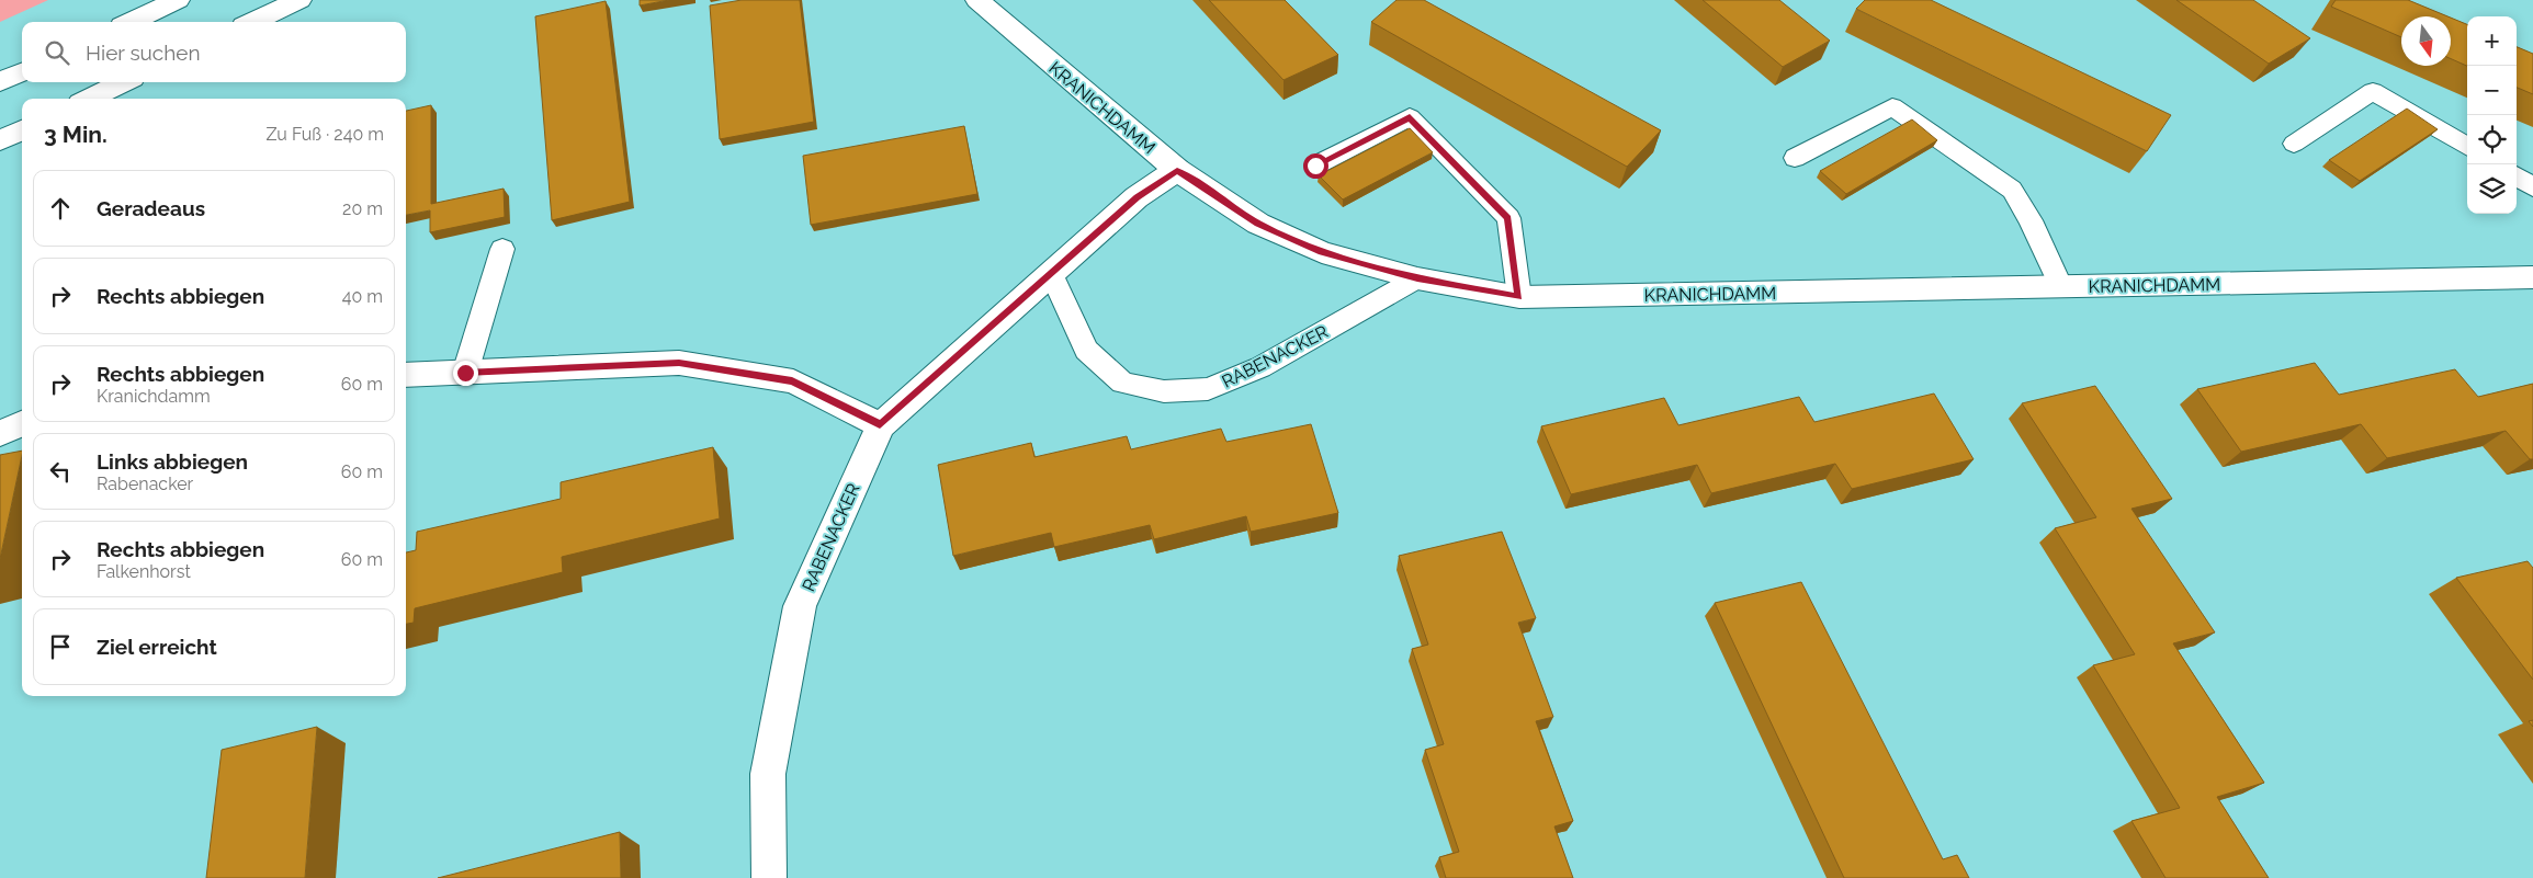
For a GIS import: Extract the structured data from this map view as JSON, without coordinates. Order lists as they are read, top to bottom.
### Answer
{
  "streets": {
    "street": ["KRANICHDAMM", "RABENACKER"]
  },
  "crossings": [
    ["KRANICHDAMM", "RABENACKER"]
  ],
  "north": "bottom",
  "page": {
    "map_buttons": ["+", "−"],
    "search": "Hier suchen",
    "heading": ["3 Min.", "Zu Fuß · 240 m"],
    "list": [
      ["Geradeaus", "20 m"],
      ["Rechts abbiegen", "40 m"],
      ["Rechts abbiegen", "Kranichdamm", "60 m"],
      ["Links abbiegen", "Rabenacker", "60 m"],
      ["Rechts abbiegen", "Falkenhorst", "60 m"],
      "Ziel erreicht"
    ]
  }
}
